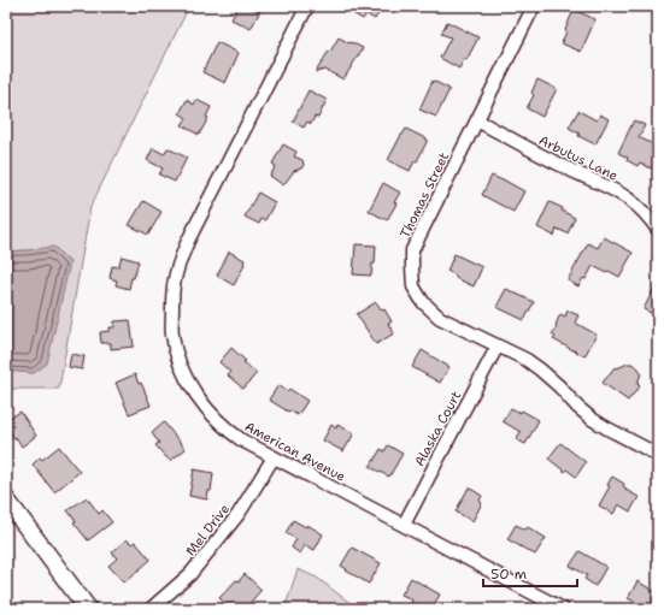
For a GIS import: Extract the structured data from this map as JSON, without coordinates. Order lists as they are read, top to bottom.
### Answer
{
  "streets": {
    "street": [
      "Arbutus Lane",
      "Thomas Street",
      "Alaska Court",
      "American Avenue",
      "Mel Drive"
    ]
  },
  "crossings": [
    ["Arbutus Lane", "Thomas Street"],
    ["Thomas Street", "Alaska Court"],
    ["Alaska Court", "American Avenue"],
    ["American Avenue", "Mel Drive"]
  ],
  "scale_bar": "50 m"
}
